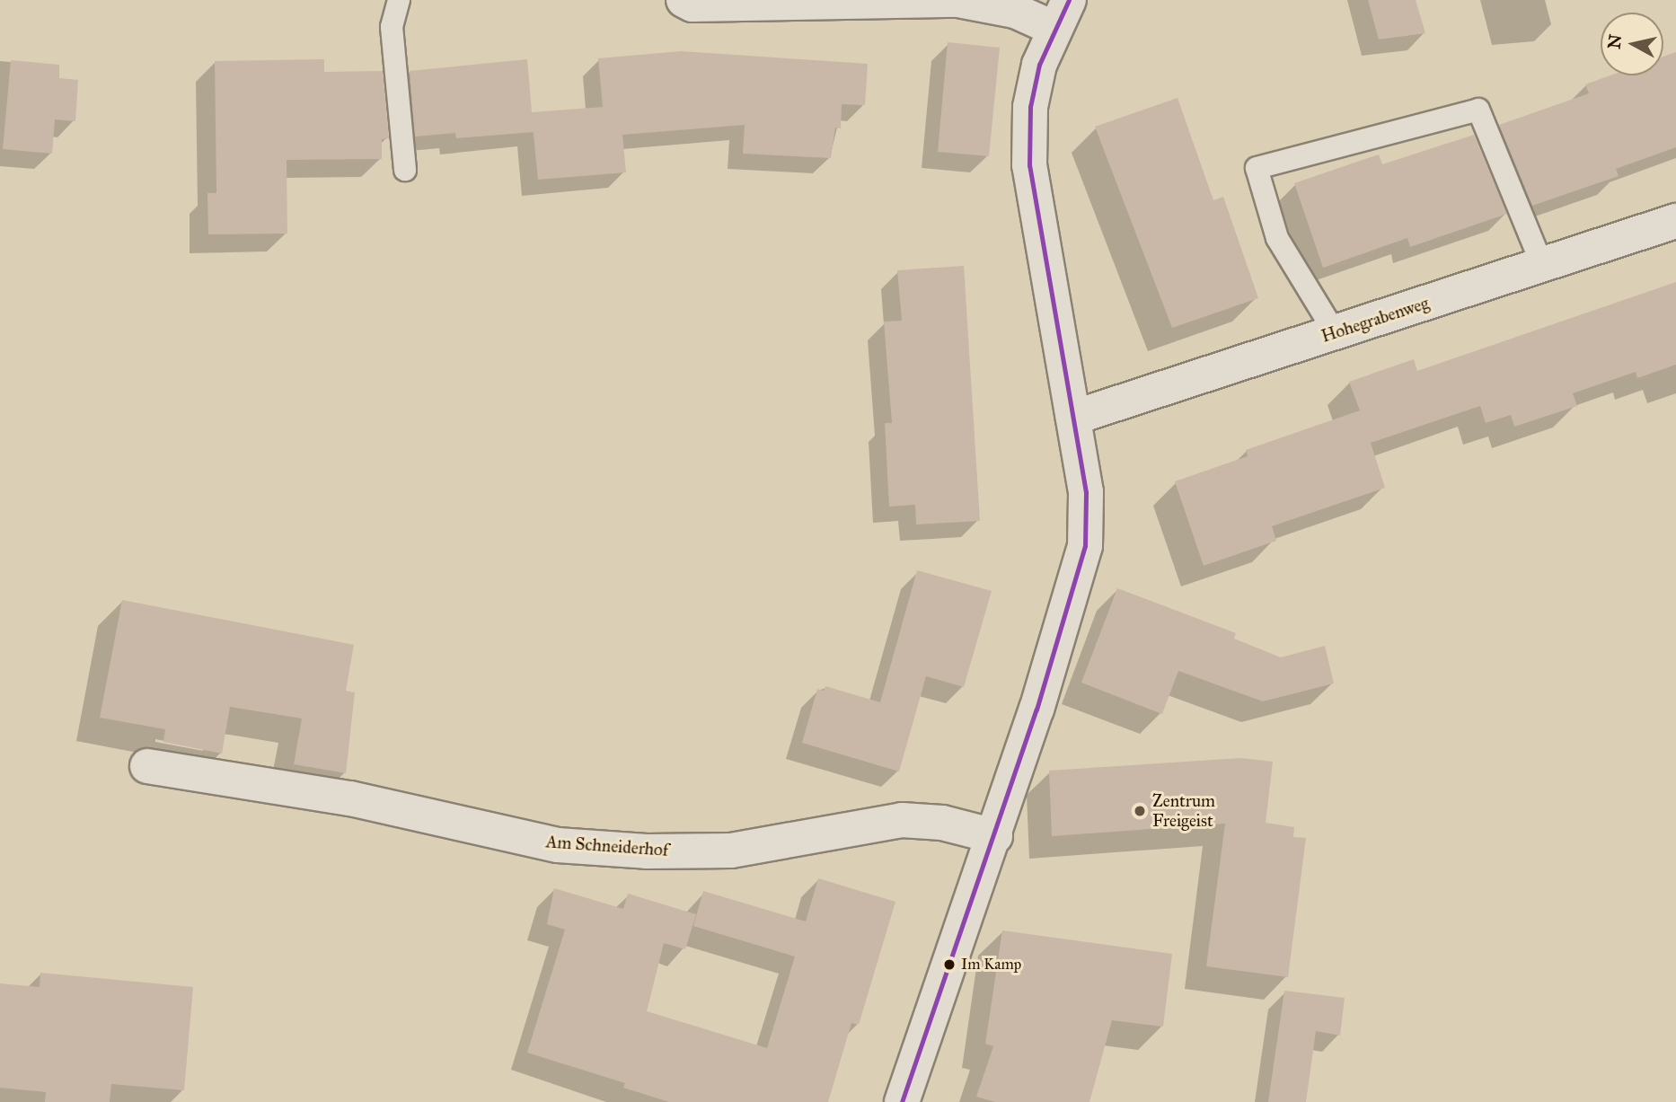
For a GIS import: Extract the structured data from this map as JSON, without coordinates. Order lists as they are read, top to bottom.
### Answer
{
  "streets": {
    "street": ["Hohegrabenweg", "Am Schneiderhof"]
  },
  "places": ["Zentrum Freigeist", "Im Kamp"],
  "north": "left"
}
